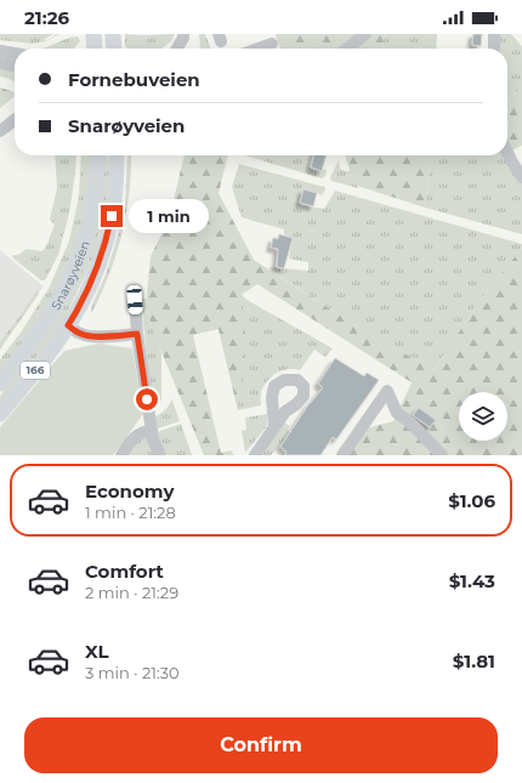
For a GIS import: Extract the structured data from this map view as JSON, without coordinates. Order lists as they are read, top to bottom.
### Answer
{
  "streets": {
    "main road": ["Snarøyveien", "166"]
  },
  "page": {
    "status": "21:26",
    "banner": ["Fornebuveien", "Snarøyveien"],
    "bubble": "1 min",
    "list": [
      {
        "name": "Economy",
        "note": "1 min · 21:28",
        "value": "$1.06"
      },
      {
        "name": "Comfort",
        "note": "2 min · 21:29",
        "value": "$1.43"
      },
      {
        "name": "XL",
        "note": "3 min · 21:30",
        "value": "$1.81"
      }
    ],
    "buttons": "Confirm"
  }
}
